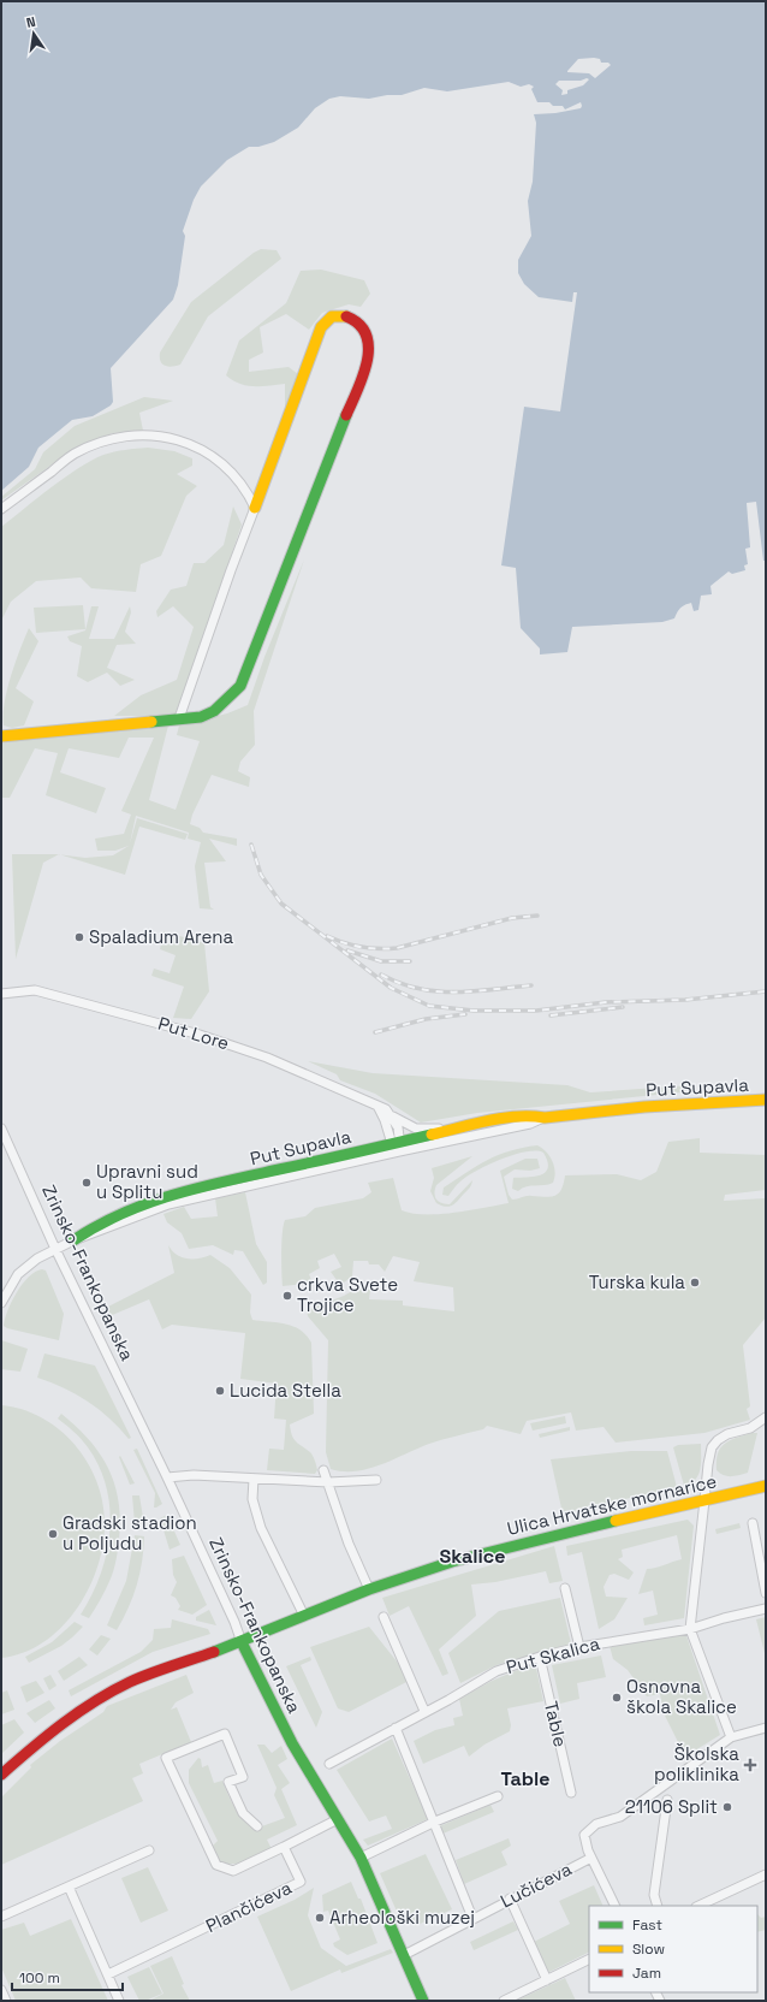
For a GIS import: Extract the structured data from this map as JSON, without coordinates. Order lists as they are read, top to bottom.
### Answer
{
  "streets": {
    "street": [
      "Put Lore",
      "Put Supavla",
      "Zrinsko-Frankopanska",
      "Ulica Hrvatske mornarice",
      "Put Skalica",
      "Table",
      "Lučićeva",
      "Plančićeva"
    ]
  },
  "crossings": [
    ["Put Lore", "Put Supavla"],
    ["Put Supavla", "Zrinsko-Frankopanska"],
    ["Zrinsko-Frankopanska", "Ulica Hrvatske mornarice"],
    ["Zrinsko-Frankopanska", "Lučićeva"],
    ["Put Skalica", "Table"]
  ],
  "districts": ["Skalice", "Table"],
  "places": {
    "other": [
      "Spaladium Arena",
      "Upravni sud u Splitu",
      "Turska kula",
      "crkva Svete Trojice",
      "Lucida Stella",
      "Gradski stadion u Poljudu",
      "Osnovna škola Skalice",
      "21106 Split",
      "Arheološki muzej"
    ],
    "health": ["Školska poliklinika"]
  },
  "legend": ["Fast", "Slow", "Jam"],
  "scale_bar": "100 m",
  "north": "top"
}
